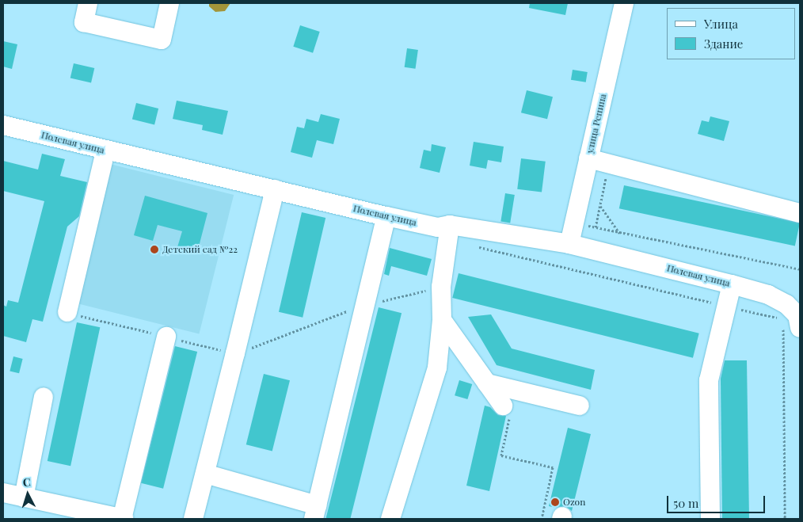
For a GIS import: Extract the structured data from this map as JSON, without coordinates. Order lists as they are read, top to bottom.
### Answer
{
  "streets": {
    "street": ["улица Репина", "Полевая улица"]
  },
  "crossings": [
    ["улица Репина", "Полевая улица"]
  ],
  "places": ["Детский сад №22", "Ozon"],
  "legend": ["Улица", "Здание"],
  "scale_bar": "50 m",
  "north": "top"
}
